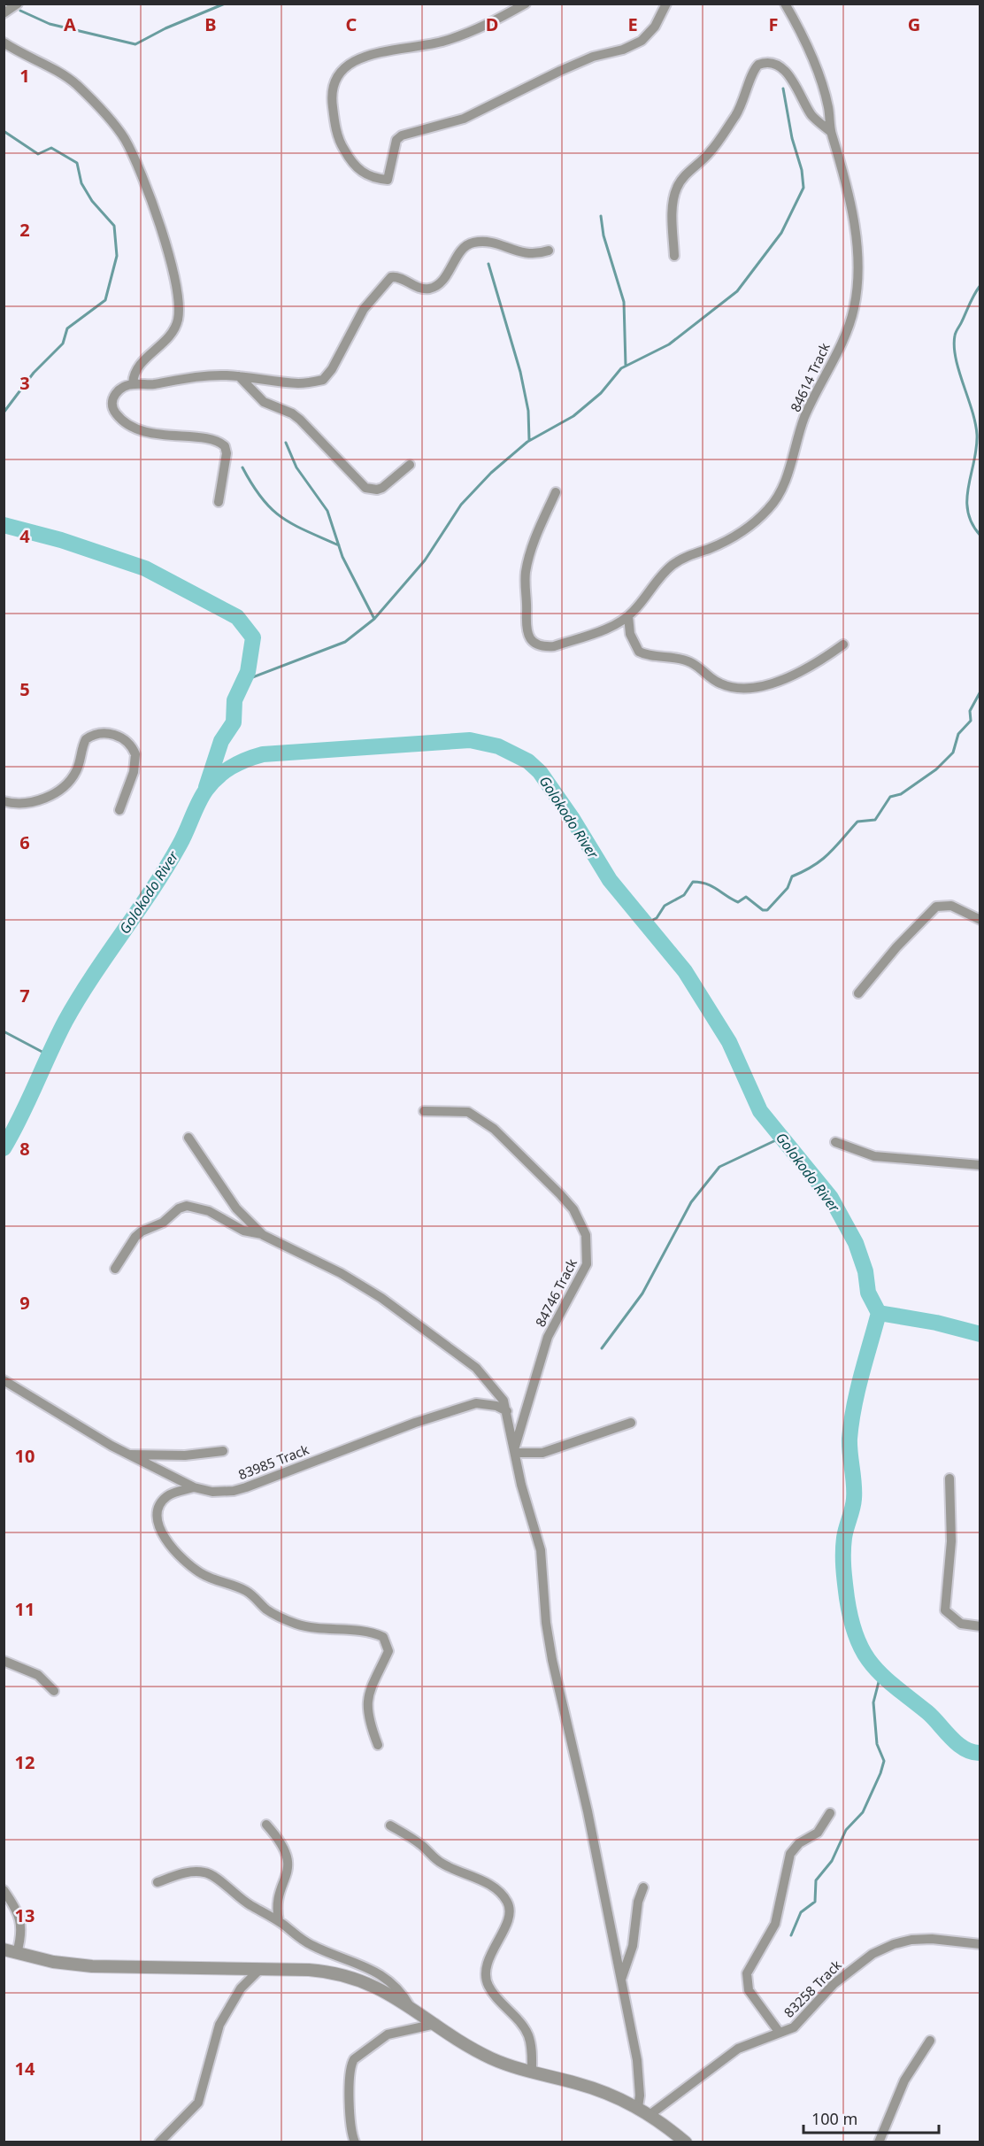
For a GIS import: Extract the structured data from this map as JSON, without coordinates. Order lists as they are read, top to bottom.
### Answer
{
  "streets": {
    "street": [
      "84614 Track",
      "84746 Track",
      "83985 Track",
      "83258 Track"
    ]
  },
  "water": ["Golokodo River"],
  "scale_bar": "100 m",
  "grid": {
    "columns": [
      "A",
      "B",
      "C",
      "D",
      "E",
      "F",
      "G"
    ],
    "rows": [
      "1",
      "2",
      "3",
      "4",
      "5",
      "6",
      "7",
      "8",
      "9",
      "10",
      "11",
      "12",
      "13",
      "14"
    ]
  }
}
